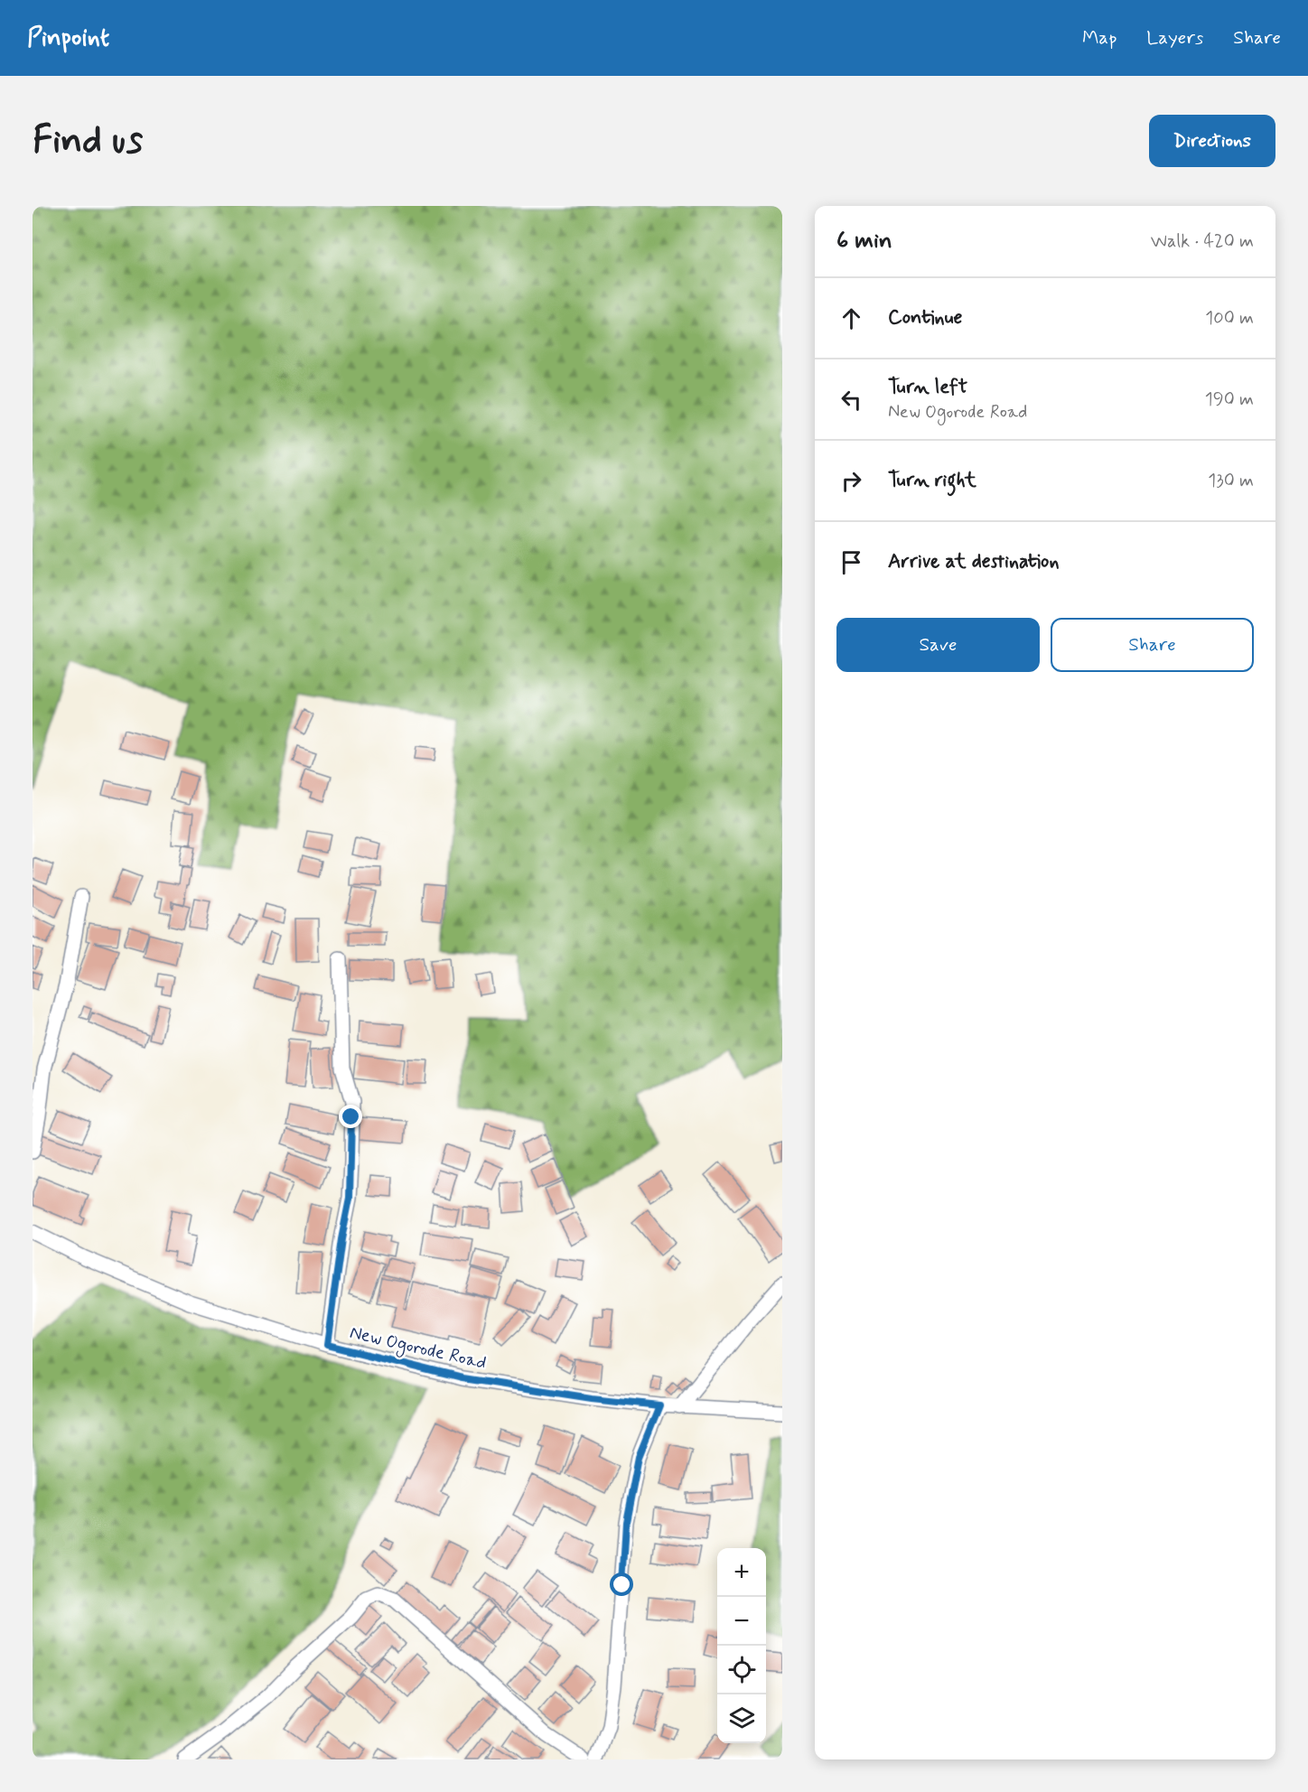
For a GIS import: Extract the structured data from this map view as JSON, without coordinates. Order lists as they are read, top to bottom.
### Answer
{
  "streets": {
    "street": ["New Ogorode Road"]
  },
  "page": {
    "header": "Pinpoint",
    "nav": ["Map", "Layers", "Share"],
    "buttons": [
      "Directions",
      ["Save", "Share"]
    ],
    "title": "Find us",
    "heading": ["6 min", "Walk · 420 m"],
    "list": [
      ["Continue", "100 m"],
      ["Turn left", "New Ogorode Road", "190 m"],
      ["Turn right", "130 m"],
      "Arrive at destination"
    ],
    "map_buttons": ["+", "−"]
  }
}
